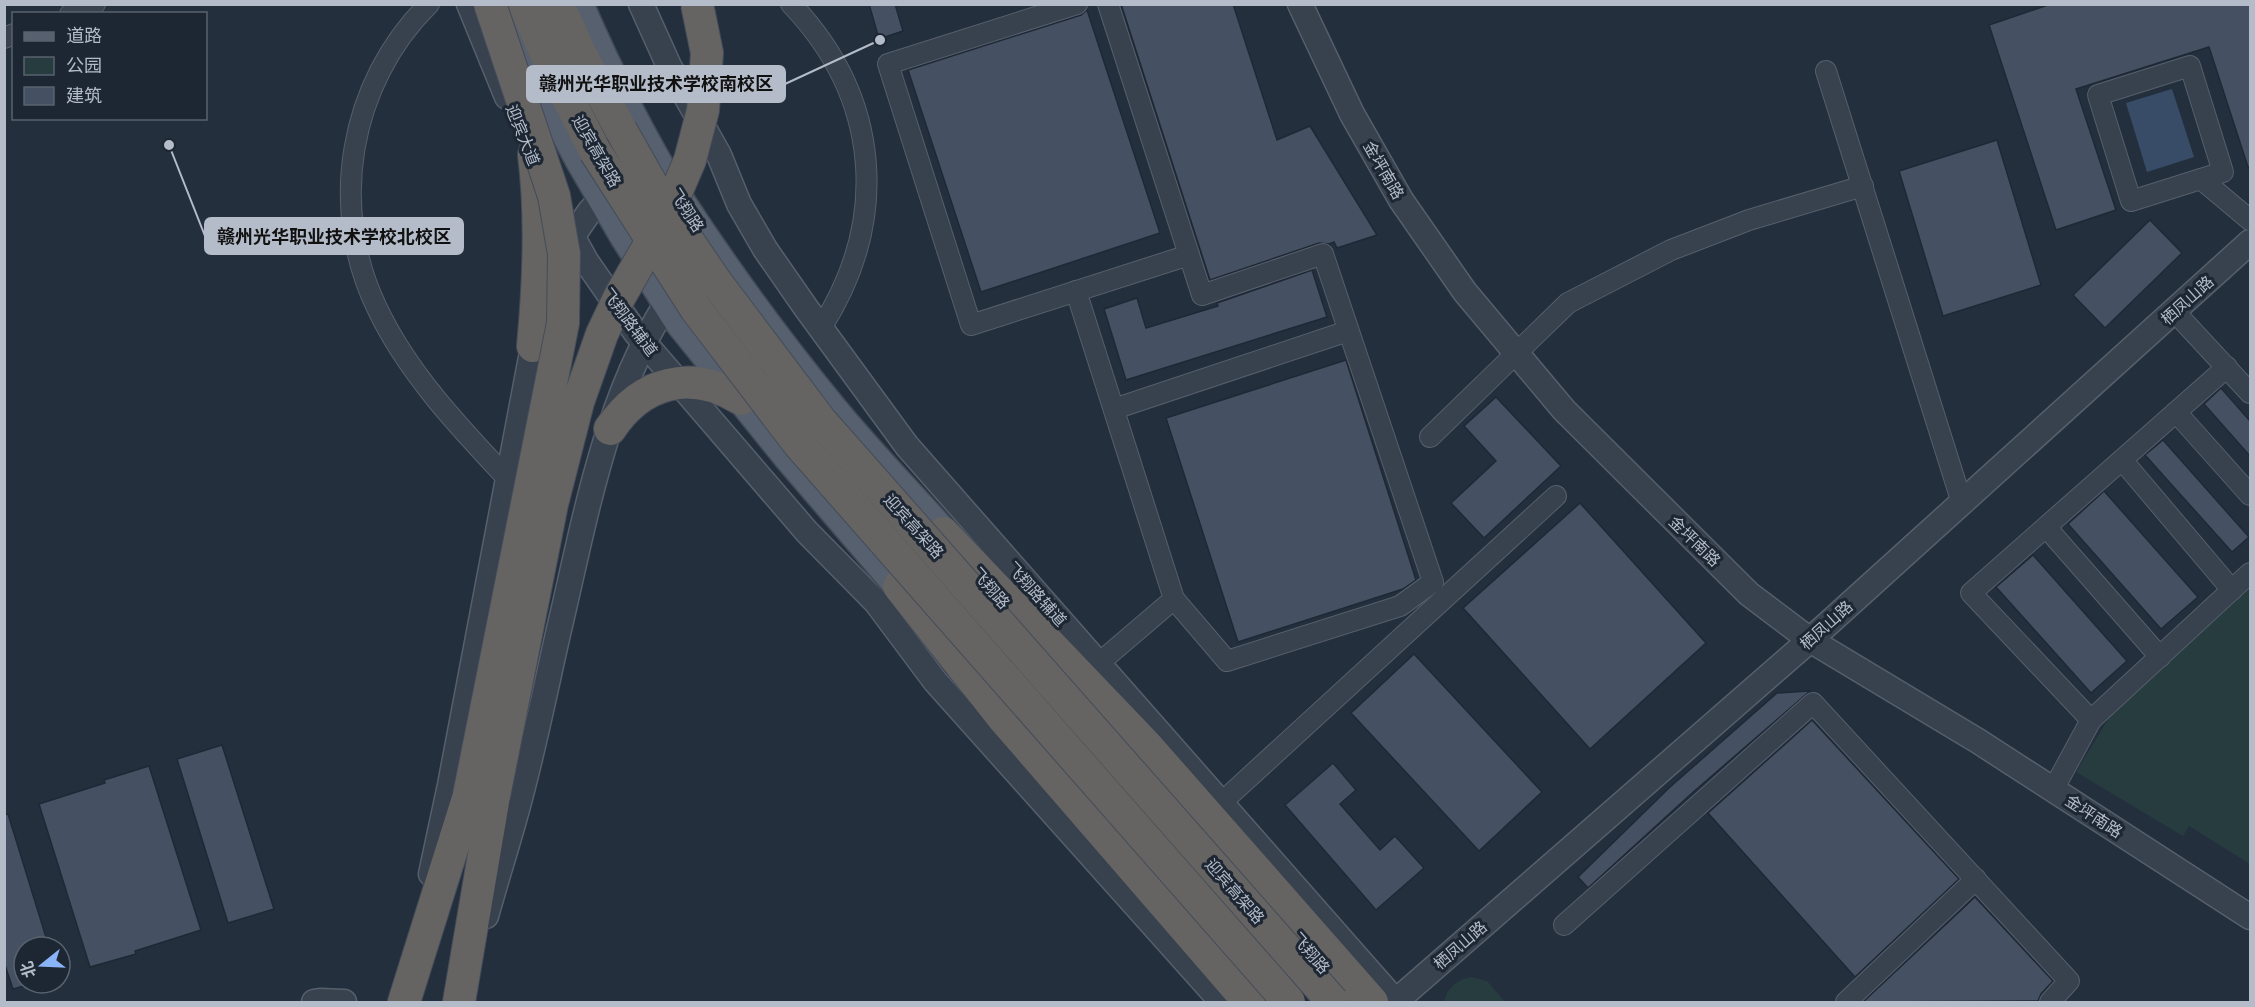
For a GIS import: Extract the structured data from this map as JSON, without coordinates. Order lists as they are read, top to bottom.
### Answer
{
  "streets": {
    "highway": ["迎宾高架路"],
    "main road": ["飞翔路"],
    "street": [
      "迎宾大道",
      "金坪南路",
      "栖凤山路",
      "飞翔路辅道"
    ]
  },
  "crossings": [
    ["迎宾大道", "飞翔路辅道"],
    ["金坪南路", "栖凤山路"],
    ["栖凤山路", "飞翔路辅道"]
  ],
  "places": ["赣州光华职业技术学校南校区", "赣州光华职业技术学校北校区"],
  "legend": ["道路", "公园", "建筑"],
  "north": "left"
}
